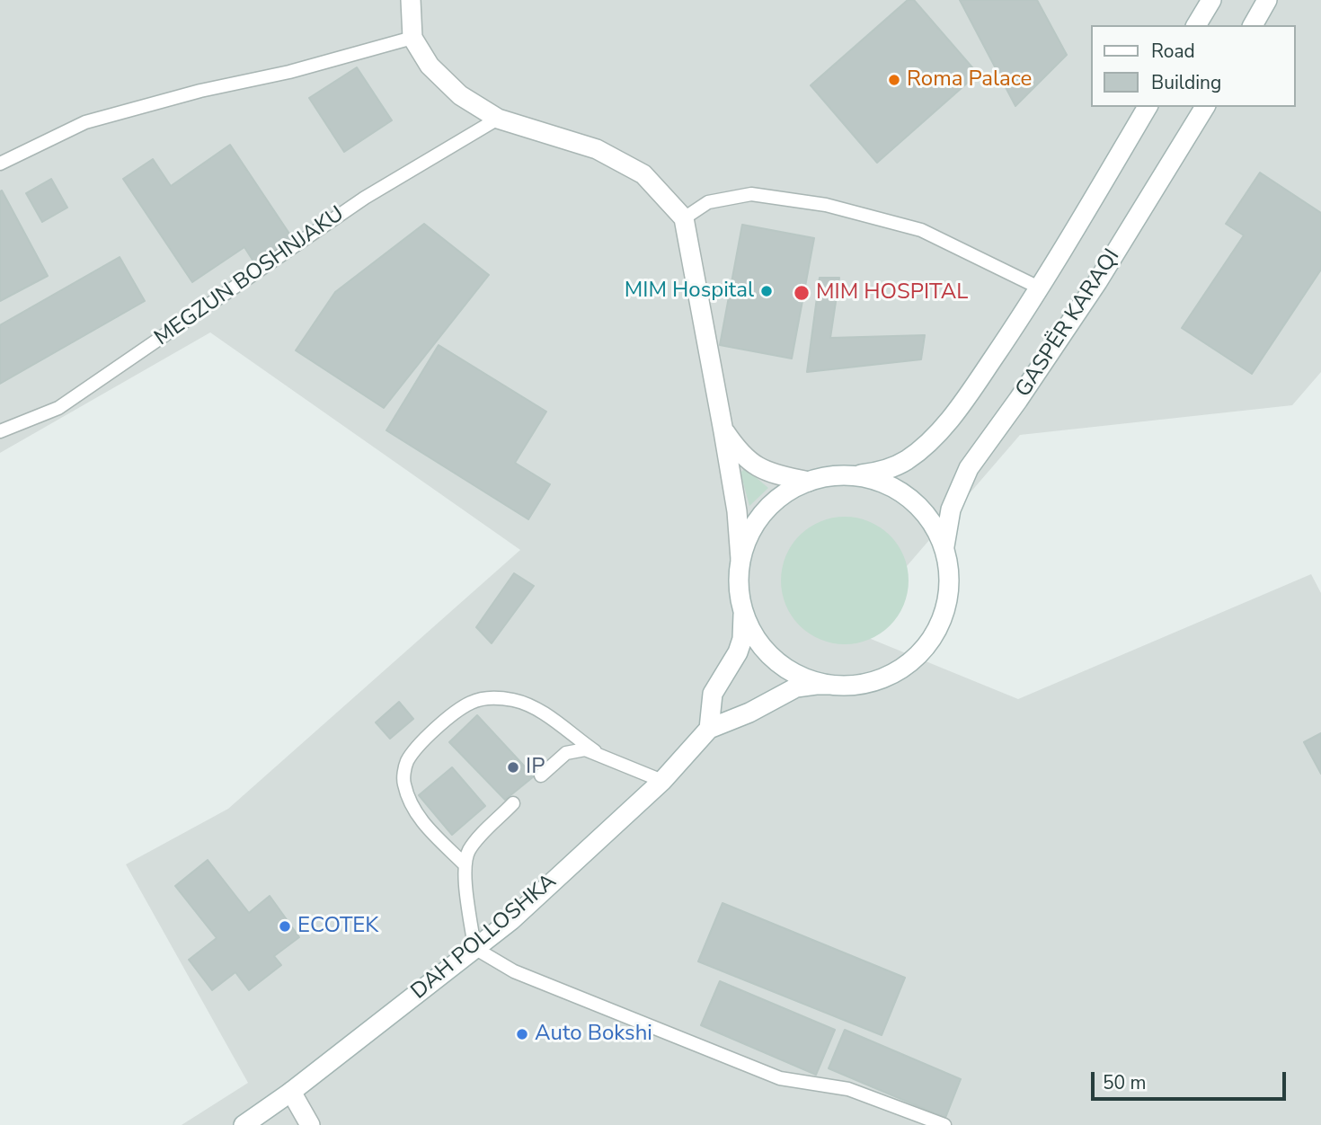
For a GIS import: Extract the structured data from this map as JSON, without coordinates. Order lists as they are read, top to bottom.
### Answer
{
  "streets": {
    "main road": ["GASPËR KARAQI", "DAH POLLOSHKA"],
    "lane": ["MEGZUN BOSHNJAKU"]
  },
  "crossings": [
    ["GASPËR KARAQI", "DAH POLLOSHKA"]
  ],
  "places": [
    "Roma Palace",
    "MIM Hospital",
    "MIM HOSPITAL",
    "IP",
    "ECOTEK",
    "Auto Bokshi"
  ],
  "legend": ["Road", "Building"],
  "scale_bar": "50 m"
}
